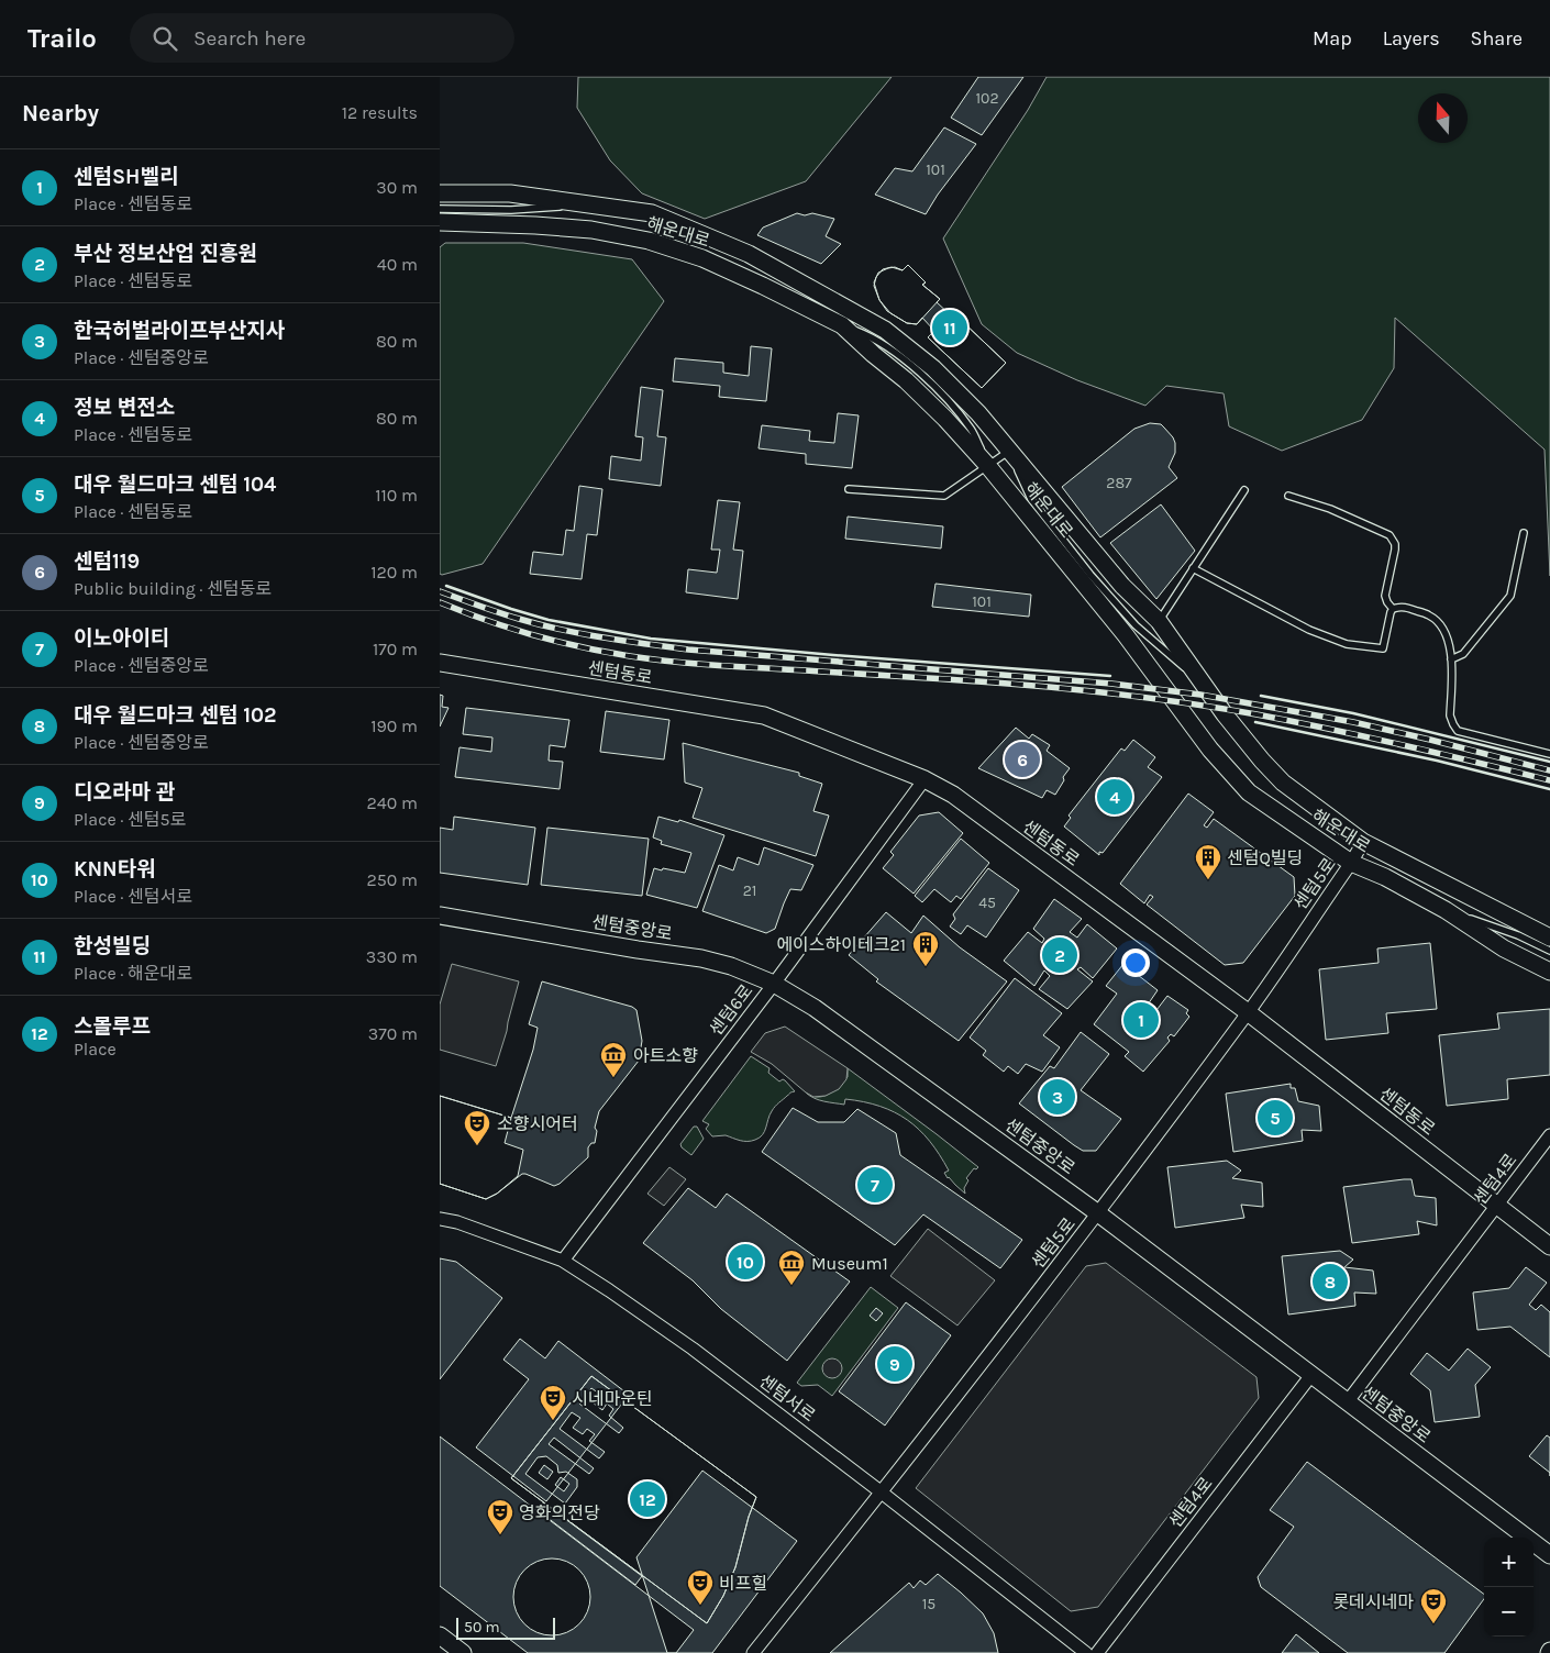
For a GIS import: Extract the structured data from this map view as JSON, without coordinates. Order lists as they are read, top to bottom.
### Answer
{
  "streets": {
    "main road": ["해운대로", "센텀동로", "센텀중앙로"],
    "street": [
      "센텀5로",
      "센텀6로",
      "센텀4로",
      "센텀서로"
    ]
  },
  "crossings": [
    ["해운대로", "센텀5로"],
    ["센텀동로", "센텀5로"],
    ["센텀동로", "센텀6로"],
    ["센텀동로", "센텀4로"],
    ["센텀5로", "센텀중앙로"],
    ["센텀5로", "센텀서로"],
    ["센텀중앙로", "센텀6로"],
    ["센텀중앙로", "센텀4로"],
    ["센텀6로", "센텀서로"]
  ],
  "places": {
    "building": ["센텀Q빌딩", "에이스하이테크21"],
    "museum": ["아트소향", "Museum1"],
    "theatre": [
      "소향시어터",
      "시네마운틴",
      "영화의전당",
      "비프힐",
      "롯데시네마"
    ]
  },
  "house_numbers": [
    "102",
    "101",
    "287",
    "101",
    "21",
    "45",
    "15"
  ],
  "scale_bar": "50 m",
  "north": "top",
  "page": {
    "header": "Trailo",
    "search": "Search here",
    "nav": ["Map", "Layers", "Share"],
    "heading": ["Nearby", "12 results"],
    "list": [
      {
        "mark": "1",
        "name": "센텀SH벨리",
        "note": "Place · 센텀동로",
        "value": "30 m"
      },
      {
        "mark": "2",
        "name": "부산 정보산업 진흥원",
        "note": "Place · 센텀동로",
        "value": "40 m"
      },
      {
        "mark": "3",
        "name": "한국허벌라이프부산지사",
        "note": "Place · 센텀중앙로",
        "value": "80 m"
      },
      {
        "mark": "4",
        "name": "정보 변전소",
        "note": "Place · 센텀동로",
        "value": "80 m"
      },
      {
        "mark": "5",
        "name": "대우 월드마크 센텀 104",
        "note": "Place · 센텀동로",
        "value": "110 m"
      },
      {
        "mark": "6",
        "name": "센텀119",
        "note": "Public building · 센텀동로",
        "value": "120 m"
      },
      {
        "mark": "7",
        "name": "이노아이티",
        "note": "Place · 센텀중앙로",
        "value": "170 m"
      },
      {
        "mark": "8",
        "name": "대우 월드마크 센텀 102",
        "note": "Place · 센텀중앙로",
        "value": "190 m"
      },
      {
        "mark": "9",
        "name": "디오라마 관",
        "note": "Place · 센텀5로",
        "value": "240 m"
      },
      {
        "mark": "10",
        "name": "KNN타워",
        "note": "Place · 센텀서로",
        "value": "250 m"
      },
      {
        "mark": "11",
        "name": "한성빌딩",
        "note": "Place · 해운대로",
        "value": "330 m"
      },
      {
        "mark": "12",
        "name": "스몰루프",
        "note": "Place",
        "value": "370 m"
      }
    ],
    "pins": [
      "11",
      "6",
      "4",
      "2",
      "1",
      "3",
      "5",
      "7",
      "10",
      "8",
      "9",
      "12"
    ],
    "map_buttons": ["+", "−"],
    "scale": "50 m"
  }
}
